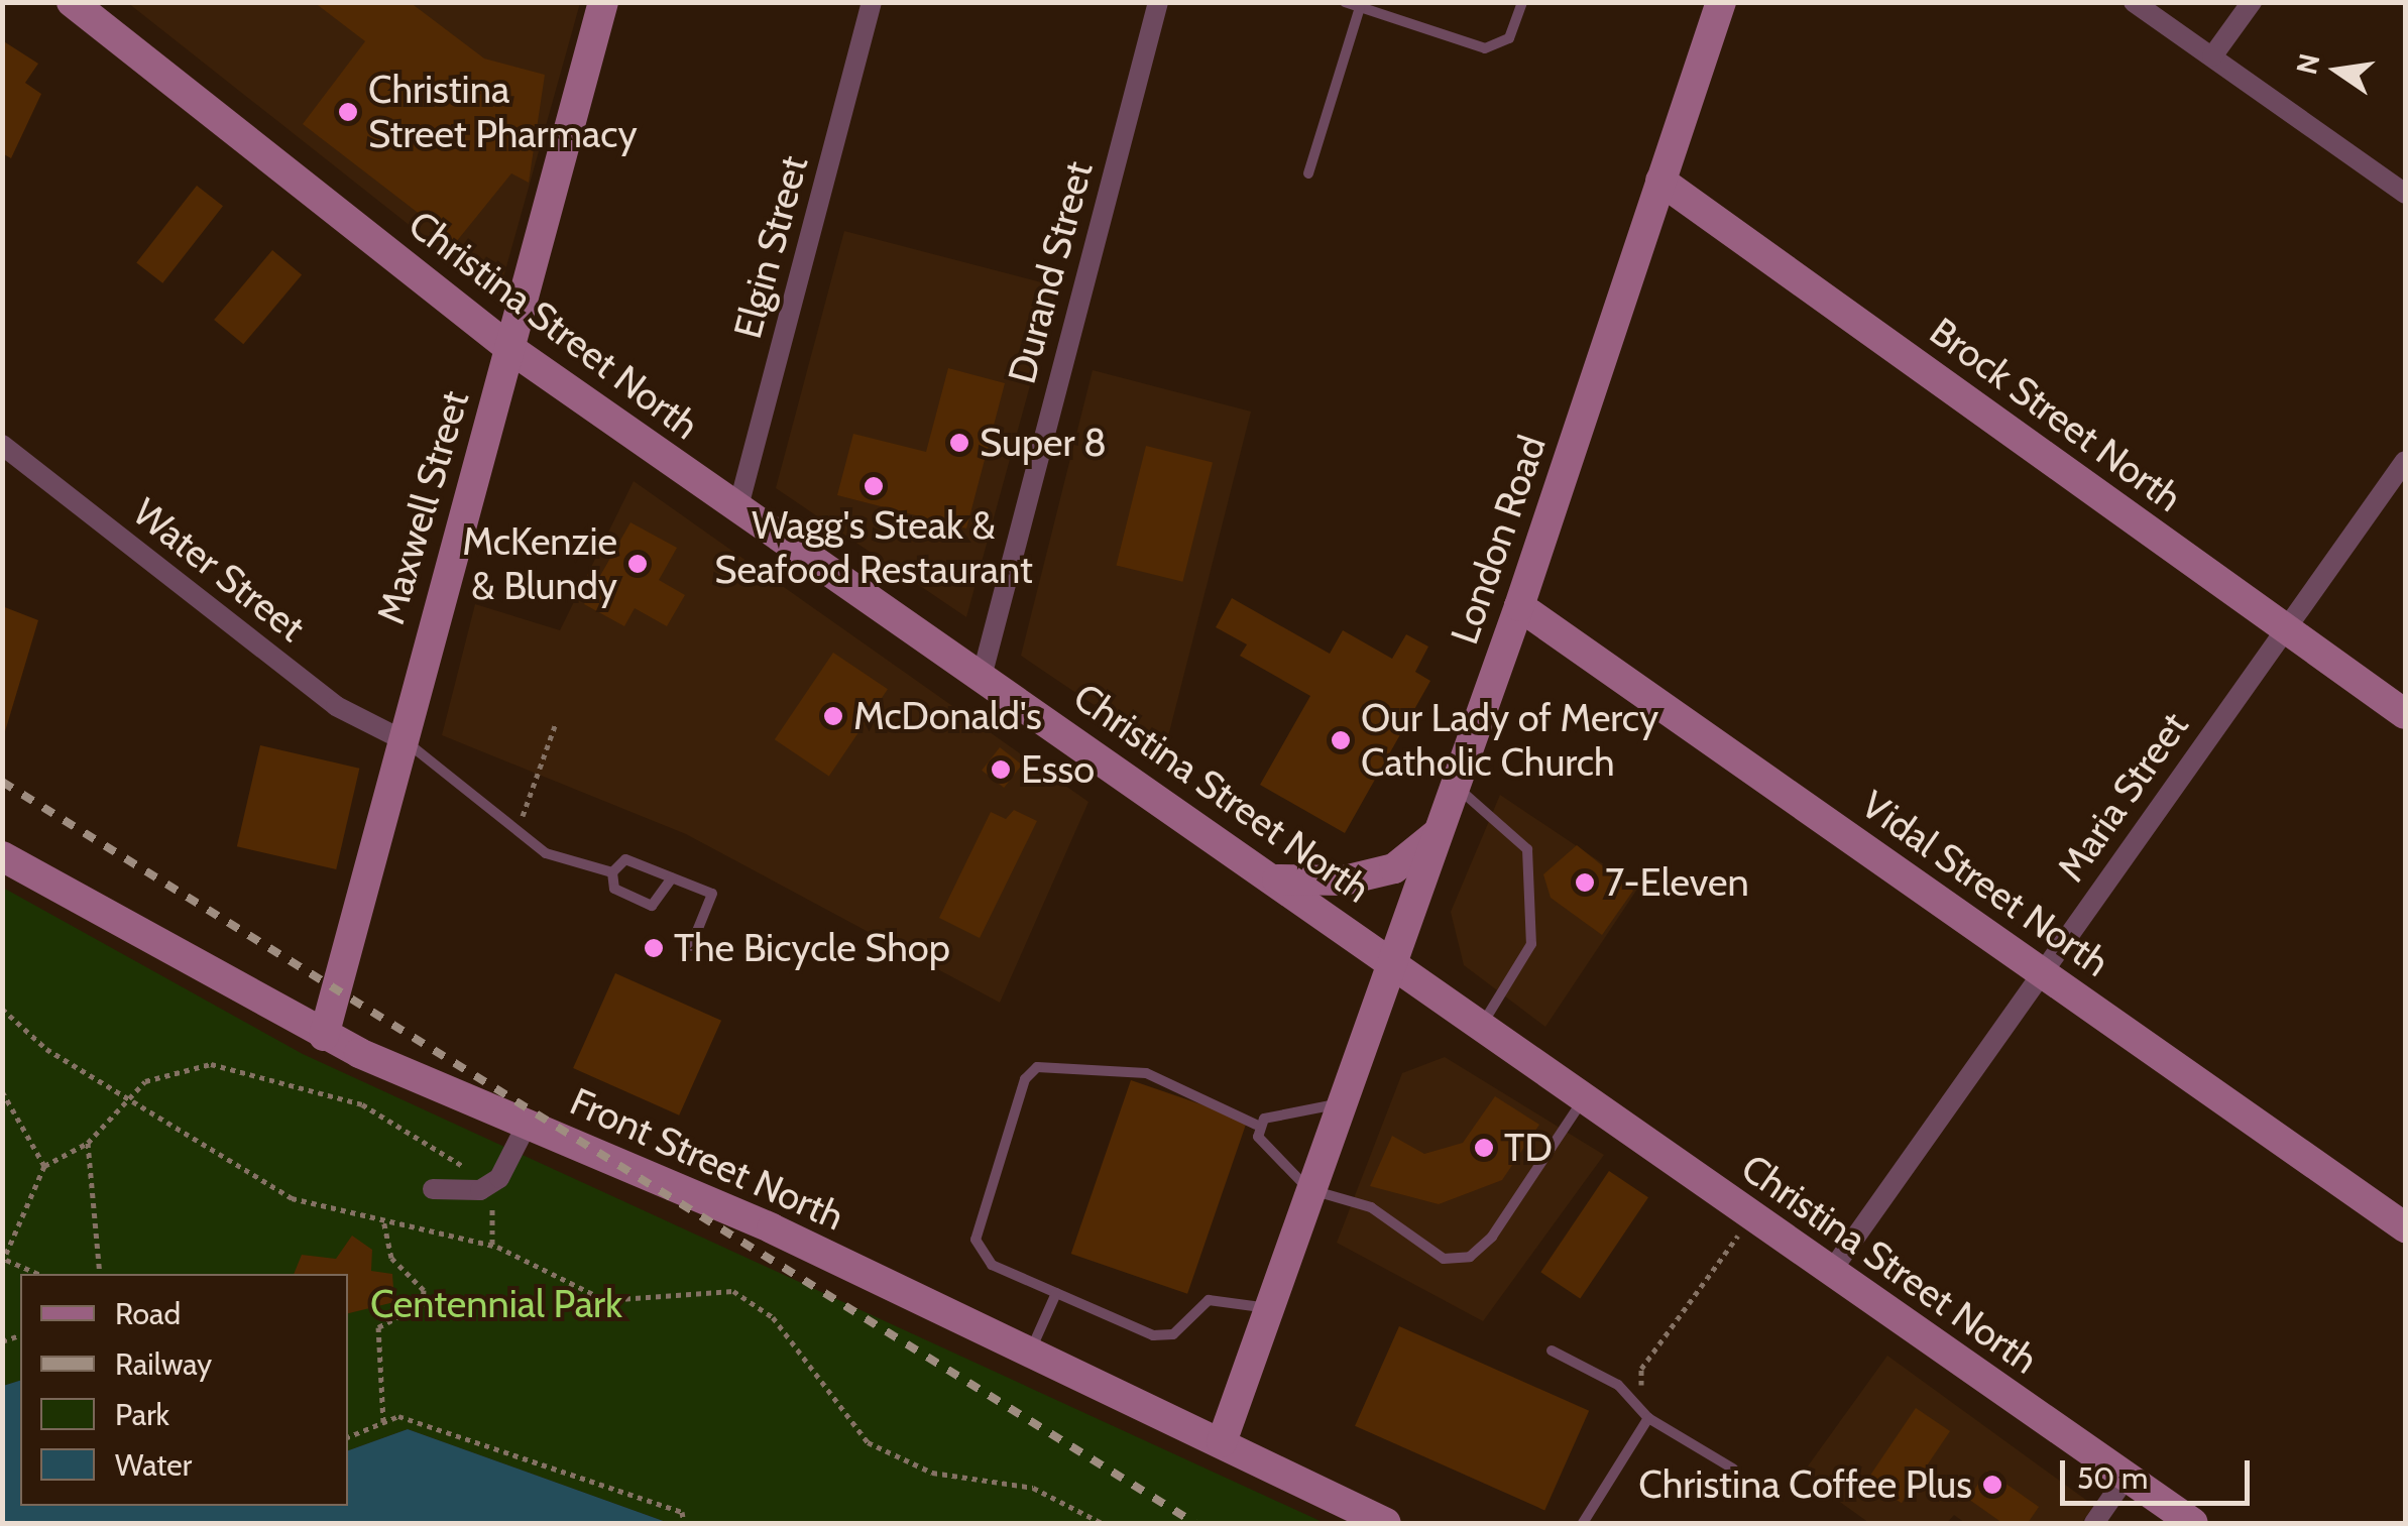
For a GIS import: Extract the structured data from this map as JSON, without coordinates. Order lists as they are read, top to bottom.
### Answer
{
  "streets": {
    "main road": [
      "Christina Street North",
      "Brock Street North",
      "Maxwell Street",
      "London Road",
      "Vidal Street North",
      "Front Street North"
    ],
    "street": [
      "Elgin Street",
      "Durand Street",
      "Water Street",
      "Maria Street"
    ]
  },
  "crossings": [
    ["Elgin Street", "Christina Street North"],
    ["Durand Street", "Christina Street North"],
    ["Christina Street North", "Maxwell Street"],
    ["Christina Street North", "London Road"],
    ["Christina Street North", "Maria Street"],
    ["Brock Street North", "London Road"],
    ["Brock Street North", "Maria Street"],
    ["Maxwell Street", "Water Street"],
    ["Maxwell Street", "Front Street North"],
    ["London Road", "Vidal Street North"],
    ["London Road", "Front Street North"],
    ["Maria Street", "Vidal Street North"]
  ],
  "parks": ["Centennial Park"],
  "places": [
    "Christina Street Pharmacy",
    "Super 8",
    "Wagg's Steak & Seafood Restaurant",
    "McKenzie & Blundy",
    "McDonald's",
    "Our Lady of Mercy Catholic Church",
    "Esso",
    "7-Eleven",
    "The Bicycle Shop",
    "TD",
    "Christina Coffee Plus"
  ],
  "legend": [
    "Road",
    "Railway",
    "Park",
    "Water"
  ],
  "scale_bar": "50 m",
  "north": "left"
}
